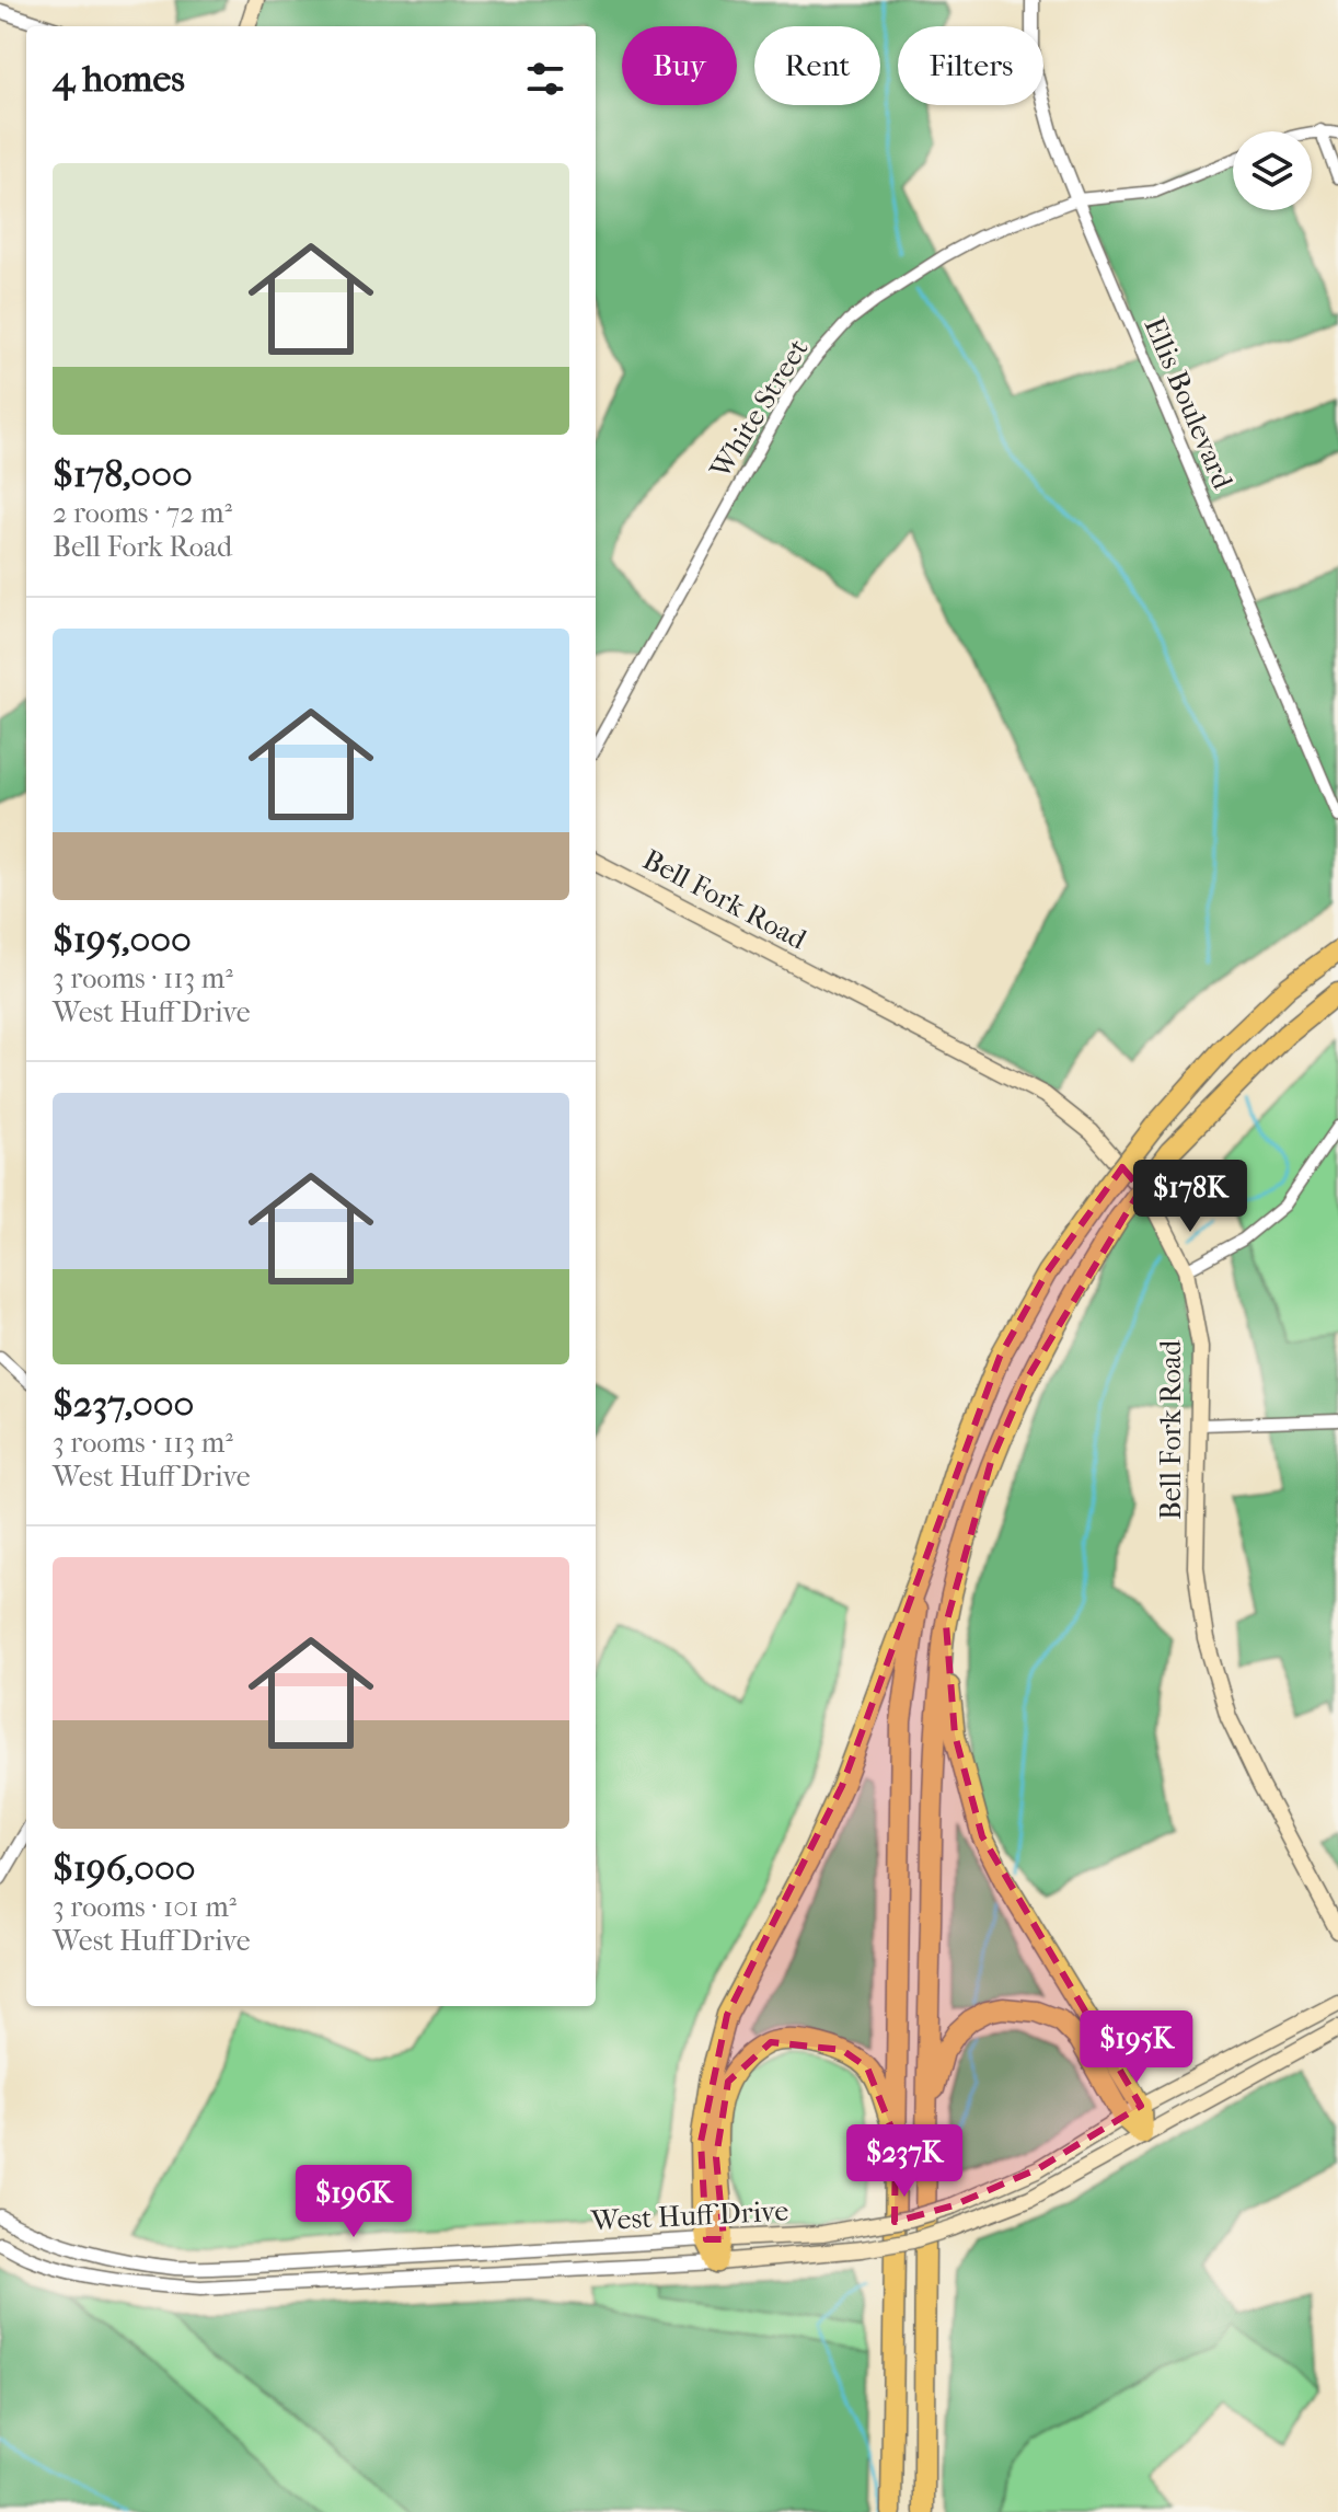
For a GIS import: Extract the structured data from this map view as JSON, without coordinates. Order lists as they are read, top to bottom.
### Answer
{
  "streets": {
    "main road": ["Bell Fork Road", "West Huff Drive"],
    "street": ["Ellis Boulevard", "White Street"]
  },
  "crossings": [
    ["Ellis Boulevard", "White Street"]
  ],
  "page": {
    "chip": ["Buy", "Rent", "Filters"],
    "heading": "4 homes",
    "list": [
      {
        "name": "$178,000",
        "note": "2 rooms · 72 m² · Bell Fork Road"
      },
      {
        "name": "$195,000",
        "note": "3 rooms · 113 m² · West Huff Drive"
      },
      {
        "name": "$237,000",
        "note": "3 rooms · 113 m² · West Huff Drive"
      },
      {
        "name": "$196,000",
        "note": "3 rooms · 101 m² · West Huff Drive"
      }
    ],
    "price": [
      "$178K",
      "$195K",
      "$237K",
      "$196K"
    ]
  }
}
